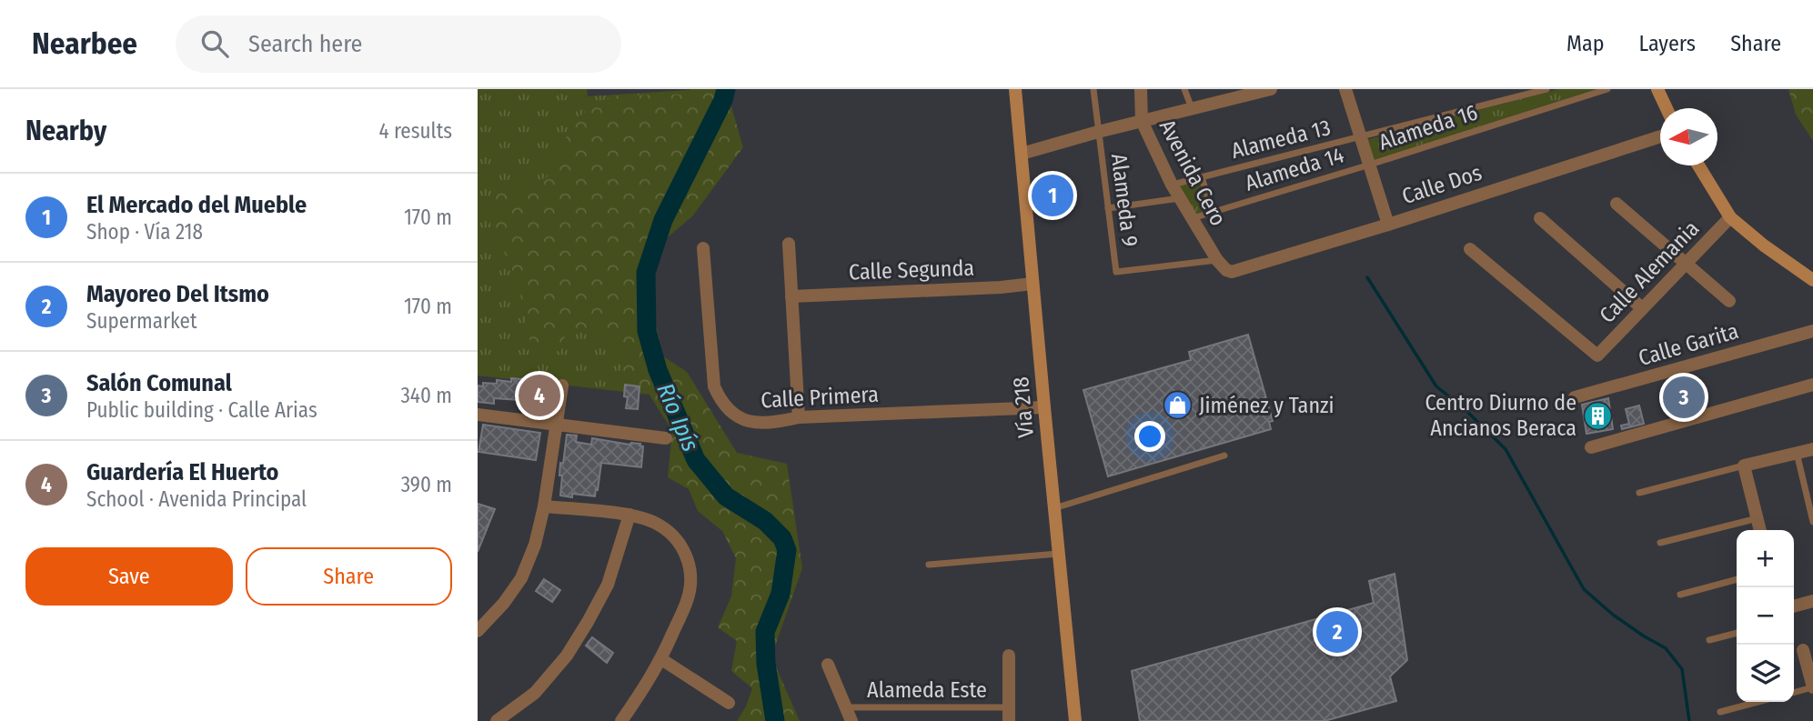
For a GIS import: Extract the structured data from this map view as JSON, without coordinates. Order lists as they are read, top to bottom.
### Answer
{
  "streets": {
    "main road": ["Vía 218"],
    "street": [
      "Avenida Cero",
      "Calle Dos",
      "Calle Segunda",
      "Calle Alemania",
      "Calle Garita",
      "Calle Primera"
    ],
    "lane": [
      "Alameda 16",
      "Alameda 13",
      "Alameda 14",
      "Alameda 9",
      "Alameda Este"
    ]
  },
  "crossings": [
    ["Alameda 16", "Alameda 14"],
    ["Alameda 13", "Avenida Cero"],
    ["Alameda 14", "Avenida Cero"],
    ["Avenida Cero", "Calle Dos"],
    ["Avenida Cero", "Alameda 9"],
    ["Calle Dos", "Alameda 9"],
    ["Calle Segunda", "Vía 218"],
    ["Calle Primera", "Vía 218"]
  ],
  "water": ["Río Ipís"],
  "places": {
    "shop": ["Jiménez y Tanzi"],
    "building": ["Centro Diurno de Ancianos Beraca"]
  },
  "north": "left",
  "page": {
    "header": "Nearbee",
    "search": "Search here",
    "nav": ["Map", "Layers", "Share"],
    "heading": ["Nearby", "4 results"],
    "pins": [
      "1",
      "4",
      "3",
      "2"
    ],
    "list": [
      {
        "mark": "1",
        "name": "El Mercado del Mueble",
        "note": "Shop · Vía 218",
        "value": "170 m"
      },
      {
        "mark": "2",
        "name": "Mayoreo Del Itsmo",
        "note": "Supermarket",
        "value": "170 m"
      },
      {
        "mark": "3",
        "name": "Salón Comunal",
        "note": "Public building · Calle Arias",
        "value": "340 m"
      },
      {
        "mark": "4",
        "name": "Guardería El Huerto",
        "note": "School · Avenida Principal",
        "value": "390 m"
      }
    ],
    "buttons": ["Save", "Share"],
    "map_buttons": ["+", "−"]
  }
}
